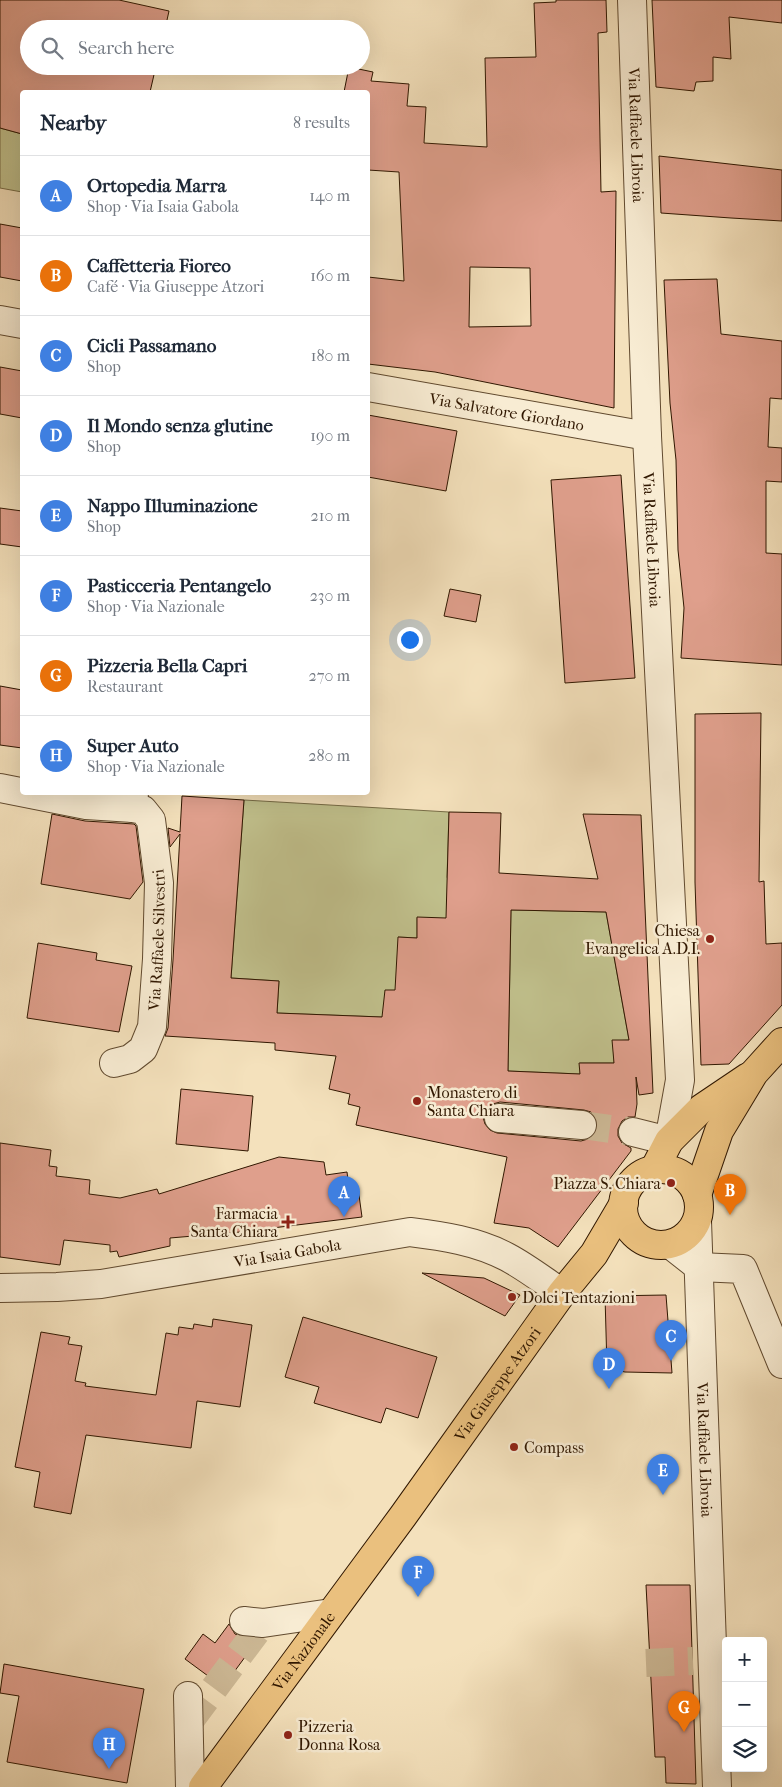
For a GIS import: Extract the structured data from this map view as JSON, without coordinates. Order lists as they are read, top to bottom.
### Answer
{
  "streets": {
    "main road": ["Via Giuseppe Atzori", "Via Nazionale"],
    "street": [
      "Via Raffaele Libroia",
      "Via Salvatore Giordano",
      "Via Raffaele Silvestri",
      "Via Isaia Gabola"
    ]
  },
  "crossings": [
    ["Via Raffaele Libroia", "Via Salvatore Giordano"],
    ["Via Raffaele Libroia", "Via Giuseppe Atzori"],
    ["Via Isaia Gabola", "Via Giuseppe Atzori"],
    ["Via Giuseppe Atzori", "Via Nazionale"]
  ],
  "places": {
    "other": [
      "Chiesa Evangelica A.D.I.",
      "Monastero di Santa Chiara",
      "Piazza S. Chiara",
      "Dolci Tentazioni",
      "Compass",
      "Pizzeria Donna Rosa"
    ],
    "health": ["Farmacia Santa Chiara"]
  },
  "page": {
    "search": "Search here",
    "heading": ["Nearby", "8 results"],
    "list": [
      {
        "mark": "A",
        "name": "Ortopedia Marra",
        "note": "Shop · Via Isaia Gabola",
        "value": "140 m"
      },
      {
        "mark": "B",
        "name": "Caffetteria Fioreo",
        "note": "Café · Via Giuseppe Atzori",
        "value": "160 m"
      },
      {
        "mark": "C",
        "name": "Cicli Passamano",
        "note": "Shop",
        "value": "180 m"
      },
      {
        "mark": "D",
        "name": "Il Mondo senza glutine",
        "note": "Shop",
        "value": "190 m"
      },
      {
        "mark": "E",
        "name": "Nappo Illuminazione",
        "note": "Shop",
        "value": "210 m"
      },
      {
        "mark": "F",
        "name": "Pasticceria Pentangelo",
        "note": "Shop · Via Nazionale",
        "value": "230 m"
      },
      {
        "mark": "G",
        "name": "Pizzeria Bella Capri",
        "note": "Restaurant",
        "value": "270 m"
      },
      {
        "mark": "H",
        "name": "Super Auto",
        "note": "Shop · Via Nazionale",
        "value": "280 m"
      }
    ],
    "pins": [
      "B",
      "A",
      "C",
      "D",
      "E",
      "F",
      "G",
      "H"
    ],
    "map_buttons": ["+", "−"]
  }
}
